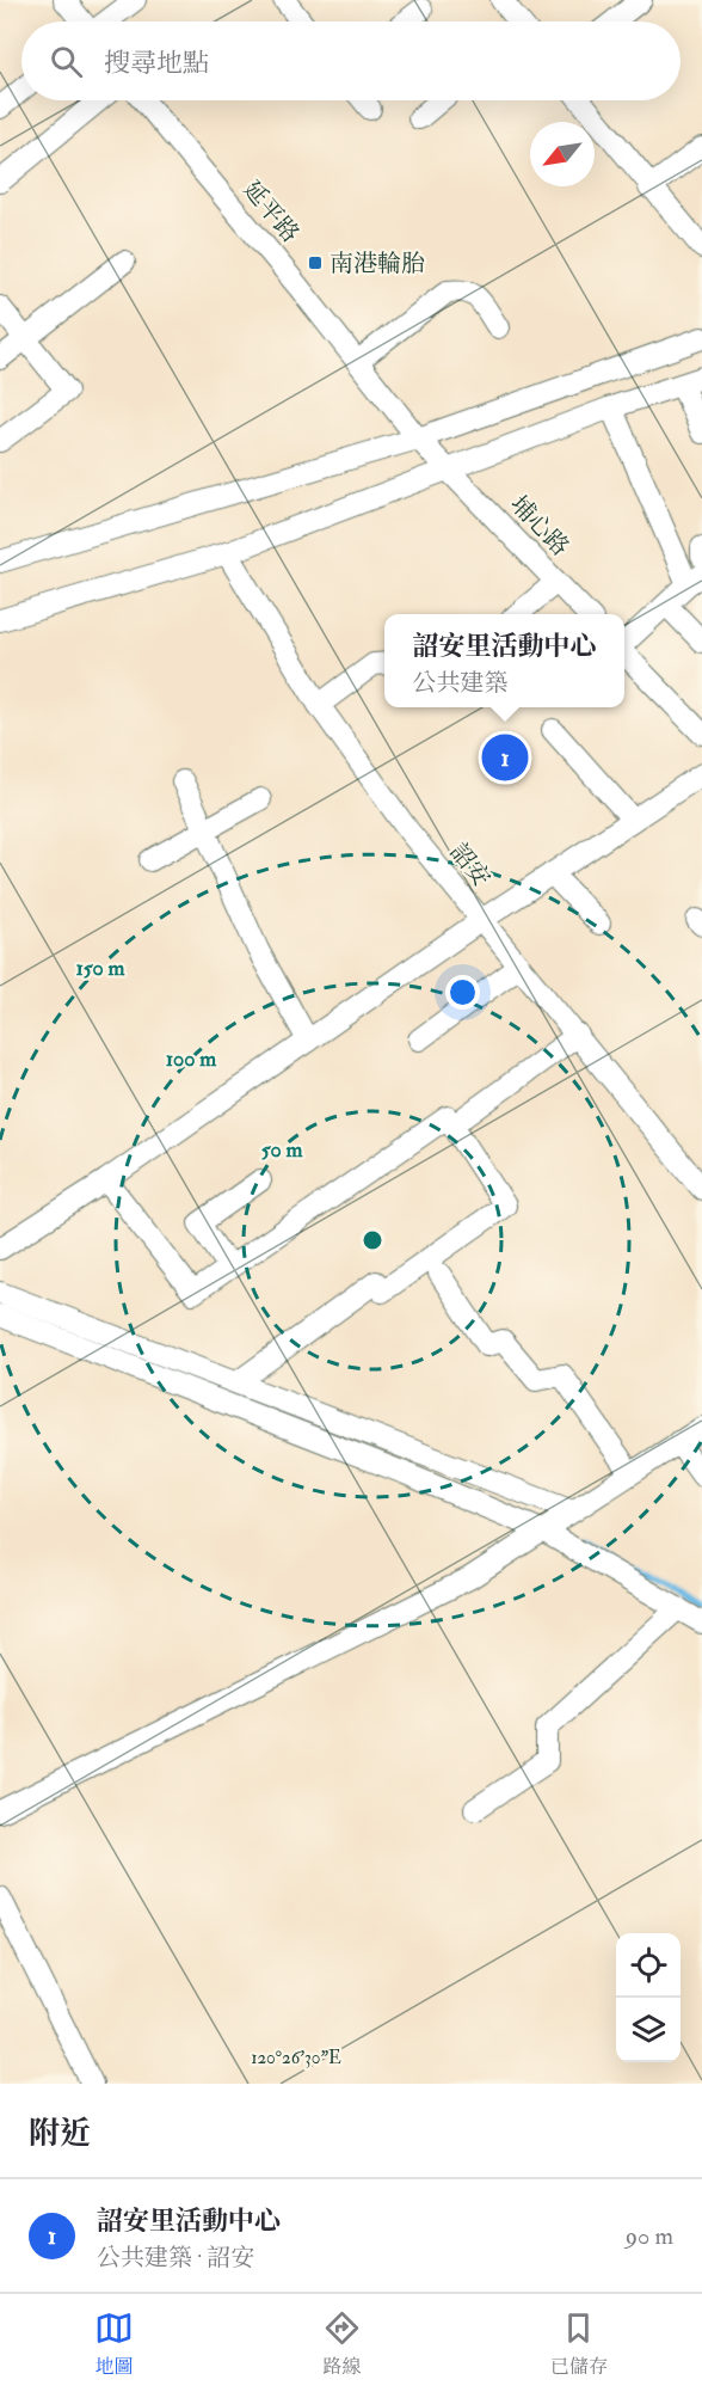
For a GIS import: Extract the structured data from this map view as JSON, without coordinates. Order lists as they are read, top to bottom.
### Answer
{
  "streets": {
    "street": ["延平路", "埔心路", "詔安"]
  },
  "crossings": [
    ["延平路", "埔心路"]
  ],
  "places": {
    "transit": ["南港輪胎"]
  },
  "north": "bottom left",
  "page": {
    "search": "搜尋地點",
    "popup": ["詔安里活動中心", "公共建築"],
    "pins": "1",
    "heading": "附近",
    "list": [
      {
        "mark": "1",
        "name": "詔安里活動中心",
        "note": "公共建築 · 詔安",
        "value": "90 m"
      }
    ],
    "nav": ["地圖", "路線", "已儲存"]
  },
  "coordinates": ["120°26'30\"E"],
  "rings": ["150 m", "100 m", "50 m"]
}
